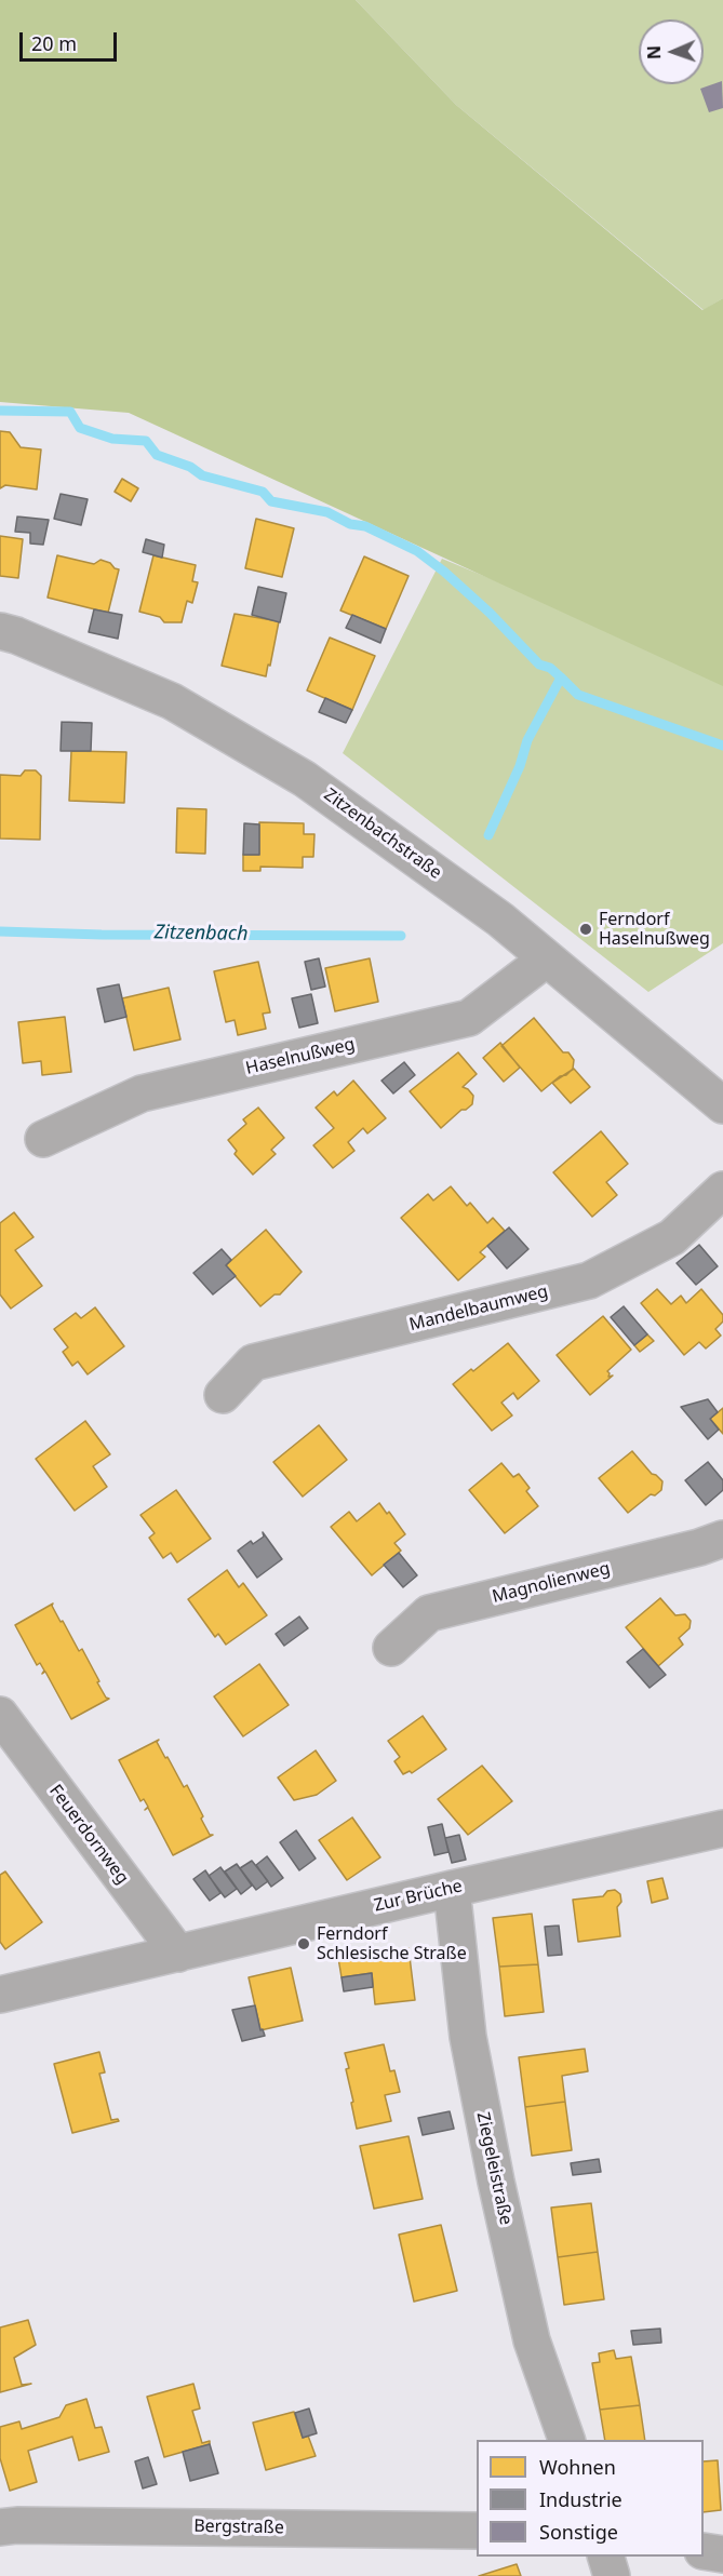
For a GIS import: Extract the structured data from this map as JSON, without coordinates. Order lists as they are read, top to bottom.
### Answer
{
  "streets": {
    "street": [
      "Zitzenbachstraße",
      "Haselnußweg",
      "Mandelbaumweg",
      "Magnolienweg",
      "Feuerdornweg",
      "Zur Brüche",
      "Ziegeleistraße",
      "Bergstraße"
    ]
  },
  "crossings": [
    ["Zitzenbachstraße", "Haselnußweg"],
    ["Feuerdornweg", "Zur Brüche"],
    ["Zur Brüche", "Ziegeleistraße"]
  ],
  "water": ["Zitzenbach"],
  "places": ["Ferndorf Haselnußweg", "Ferndorf Schlesische Straße"],
  "legend": ["Wohnen", "Industrie", "Sonstige"],
  "scale_bar": "20 m",
  "north": "left"
}
